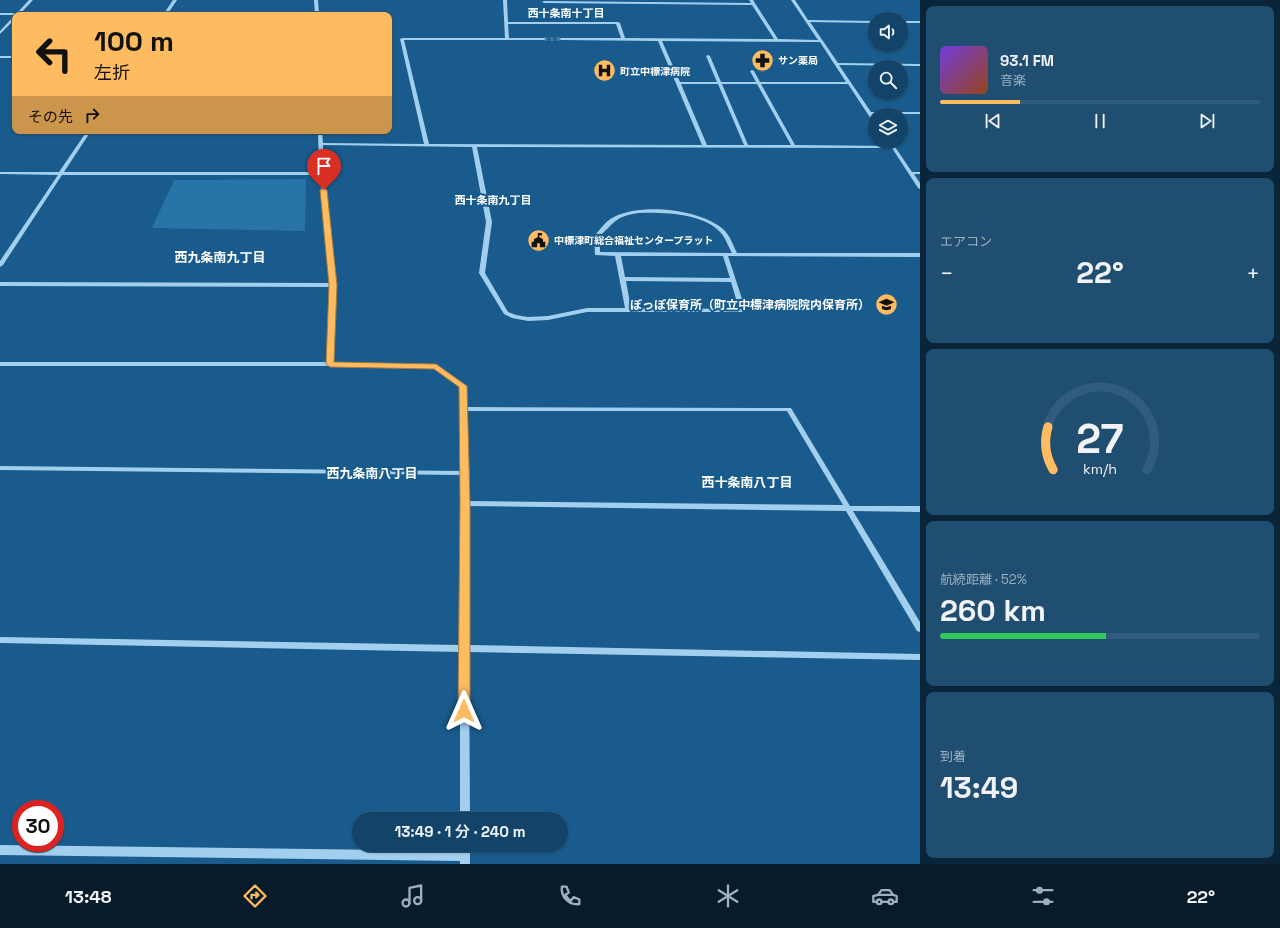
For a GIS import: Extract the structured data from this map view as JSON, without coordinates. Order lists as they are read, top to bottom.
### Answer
{
  "districts": [
    "西十条南十丁目",
    "西十条南九丁目",
    "西九条南九丁目",
    "西九条南八丁目",
    "西十条南八丁目"
  ],
  "places": {
    "pharmacy": ["サン薬局"],
    "hospital": ["町立中標津病院"],
    "public building": ["中標津町総合福祉センタープラット"],
    "school or university": ["ぽっぽ保育所（町立中標津病院院内保育所）"]
  },
  "page": {
    "turn": ["100 m", "左折"],
    "song": ["93.1 FM", "音楽"],
    "then": "その先",
    "tile": [
      "エアコン",
      ["航続距離 · 52%", "260 km"],
      ["到着", "13:49"]
    ],
    "heat": ["−", "22°", "+"],
    "limit": "30",
    "trip": "13:49 · 1 分 · 240 m",
    "tabs": ["13:48", "22°"],
    "gauge": ["27", "km/h"]
  }
}
